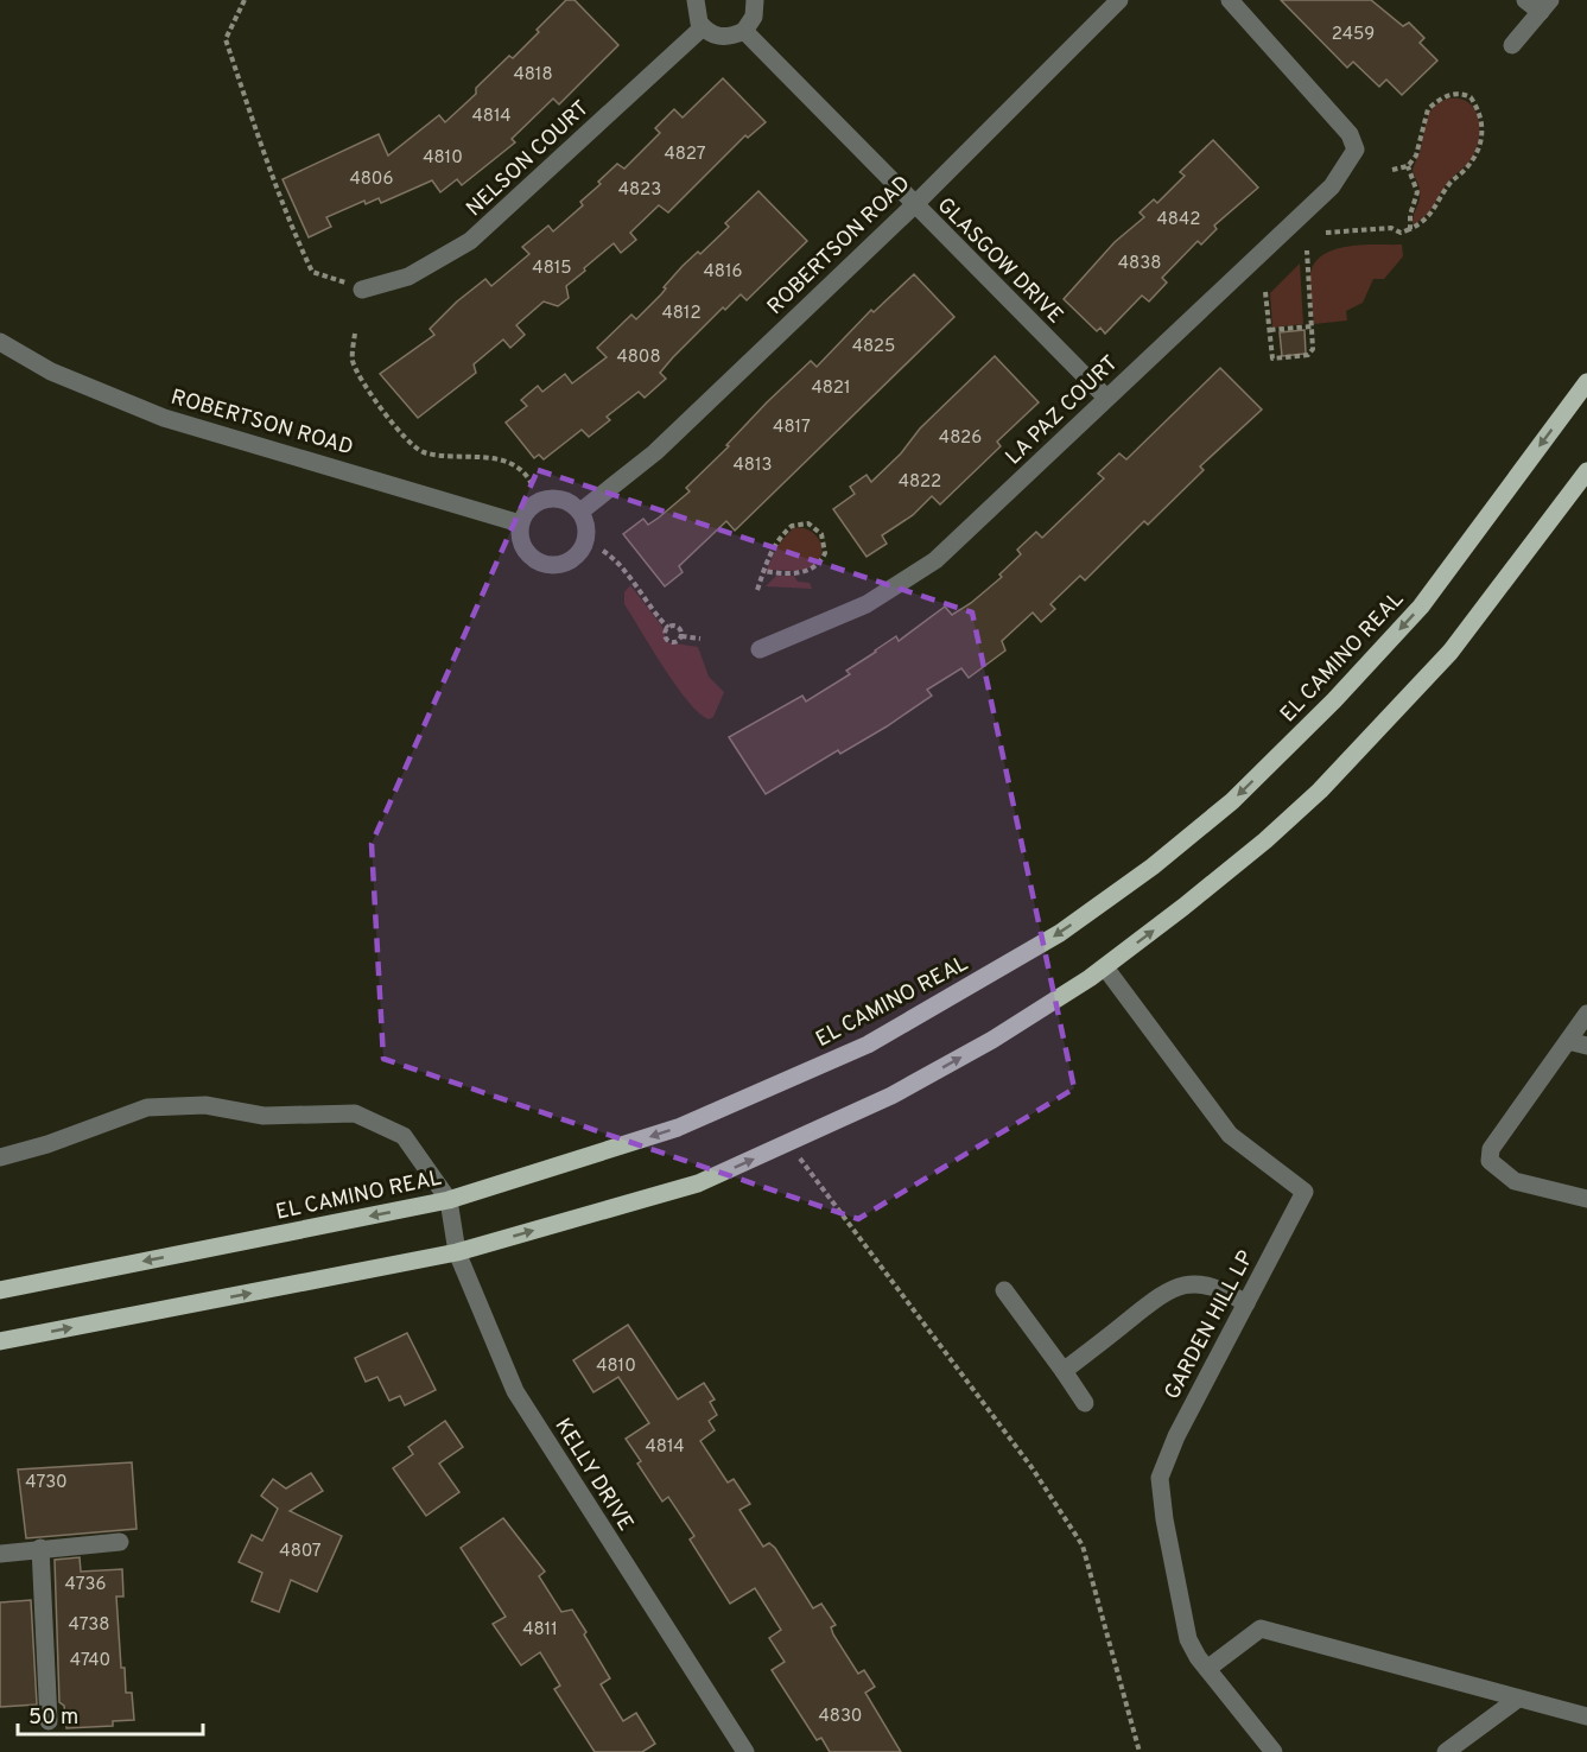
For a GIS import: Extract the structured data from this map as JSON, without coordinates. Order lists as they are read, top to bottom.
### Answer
{
  "streets": {
    "main road": ["EL CAMINO REAL"],
    "street": [
      "NELSON COURT",
      "ROBERTSON ROAD",
      "GLASGOW DRIVE",
      "LA PAZ COURT",
      "GARDEN HILL LP",
      "KELLY DRIVE"
    ]
  },
  "crossings": [
    ["ROBERTSON ROAD", "GLASGOW DRIVE"],
    ["GLASGOW DRIVE", "LA PAZ COURT"],
    ["EL CAMINO REAL", "KELLY DRIVE"]
  ],
  "house_numbers": [
    "2459",
    "4818",
    "4814",
    "4827",
    "4810",
    "4806",
    "4823",
    "4842",
    "4838",
    "4815",
    "4816",
    "4812",
    "4825",
    "4808",
    "4821",
    "4817",
    "4826",
    "4813",
    "4822",
    "4810",
    "4814",
    "4730",
    "4807",
    "4736",
    "4738",
    "4811",
    "4740",
    "4830"
  ],
  "scale_bar": "50 m"
}
